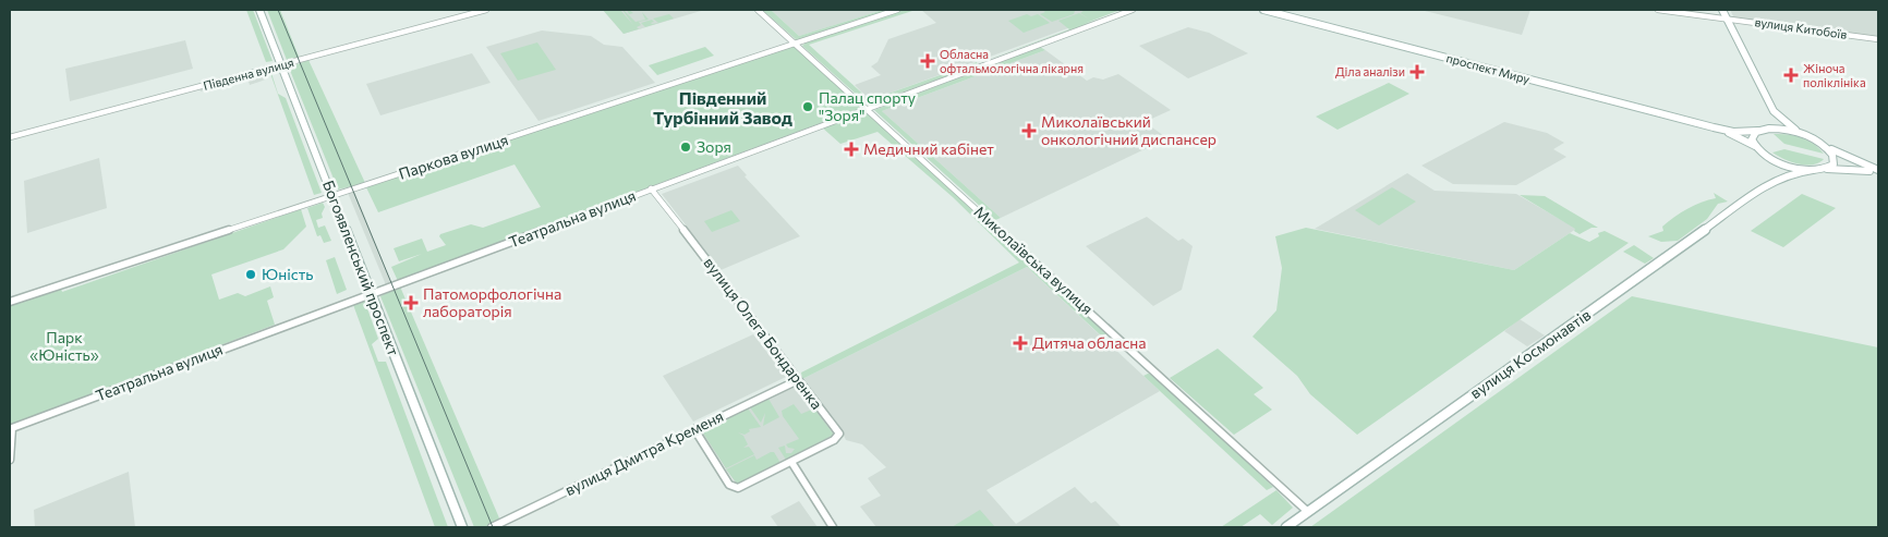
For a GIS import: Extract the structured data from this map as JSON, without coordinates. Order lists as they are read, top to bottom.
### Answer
{
  "streets": {
    "main road": ["проспект Миру", "Богоявленський проспект", "вулиця Космонавтів"],
    "street": [
      "вулиця Китобоїв",
      "Південна вулиця",
      "Паркова вулиця",
      "Театральна вулиця",
      "Миколаївська вулиця",
      "вулиця Олега Бондаренка",
      "вулиця Дмитра Кременя"
    ]
  },
  "crossings": [
    ["проспект Миру", "вулиця Космонавтів"],
    ["Південна вулиця", "Богоявленський проспект"],
    ["Паркова вулиця", "Миколаївська вулиця"],
    ["Паркова вулиця", "Богоявленський проспект"],
    ["Театральна вулиця", "Миколаївська вулиця"],
    ["Театральна вулиця", "Богоявленський проспект"],
    ["Театральна вулиця", "вулиця Олега Бондаренка"],
    ["Миколаївська вулиця", "вулиця Космонавтів"],
    ["вулиця Олега Бондаренка", "вулиця Дмитра Кременя"]
  ],
  "districts": ["Південний Турбінний Завод"],
  "parks": ["Парк «Юність»"],
  "places": {
    "health": [
      "Обласна офтальмологічна лікарня",
      "Діла аналізи",
      "Жіноча поліклініка",
      "Миколаївський онкологічний диспансер",
      "Медичний кабінет",
      "Патоморфологічна лабораторія",
      "Дитяча обласна"
    ],
    "other": ["Палац спорту \"Зоря\"", "Зоря", "Юність"]
  }
}
